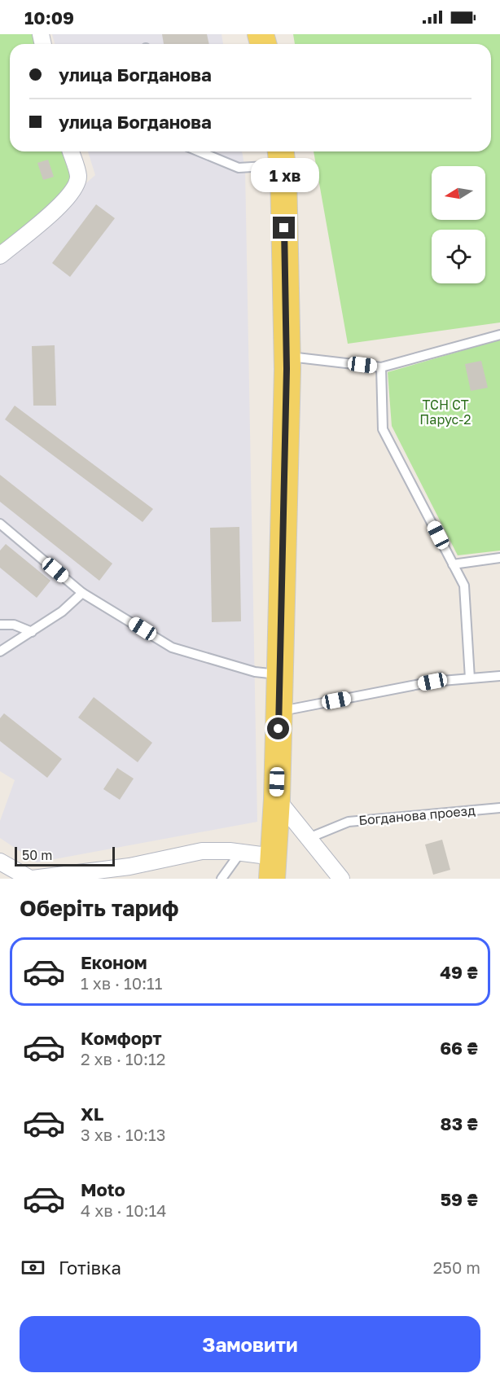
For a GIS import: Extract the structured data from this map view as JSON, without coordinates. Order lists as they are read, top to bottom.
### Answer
{
  "streets": {
    "lane": ["Богданова проезд"]
  },
  "parks": ["ТСН СТ Парус-2"],
  "scale_bar": "50 m",
  "north": "left",
  "page": {
    "status": "10:09",
    "banner": ["улица Богданова", "улица Богданова"],
    "bubble": "1 хв",
    "scale": "50 m",
    "heading": "Оберіть тариф",
    "list": [
      {
        "name": "Економ",
        "note": "1 хв · 10:11",
        "value": "49 ₴"
      },
      {
        "name": "Комфорт",
        "note": "2 хв · 10:12",
        "value": "66 ₴"
      },
      {
        "name": "XL",
        "note": "3 хв · 10:13",
        "value": "83 ₴"
      },
      {
        "name": "Moto",
        "note": "4 хв · 10:14",
        "value": "59 ₴"
      }
    ],
    "pay": ["Готівка", "250 m"],
    "buttons": "Замовити"
  }
}
